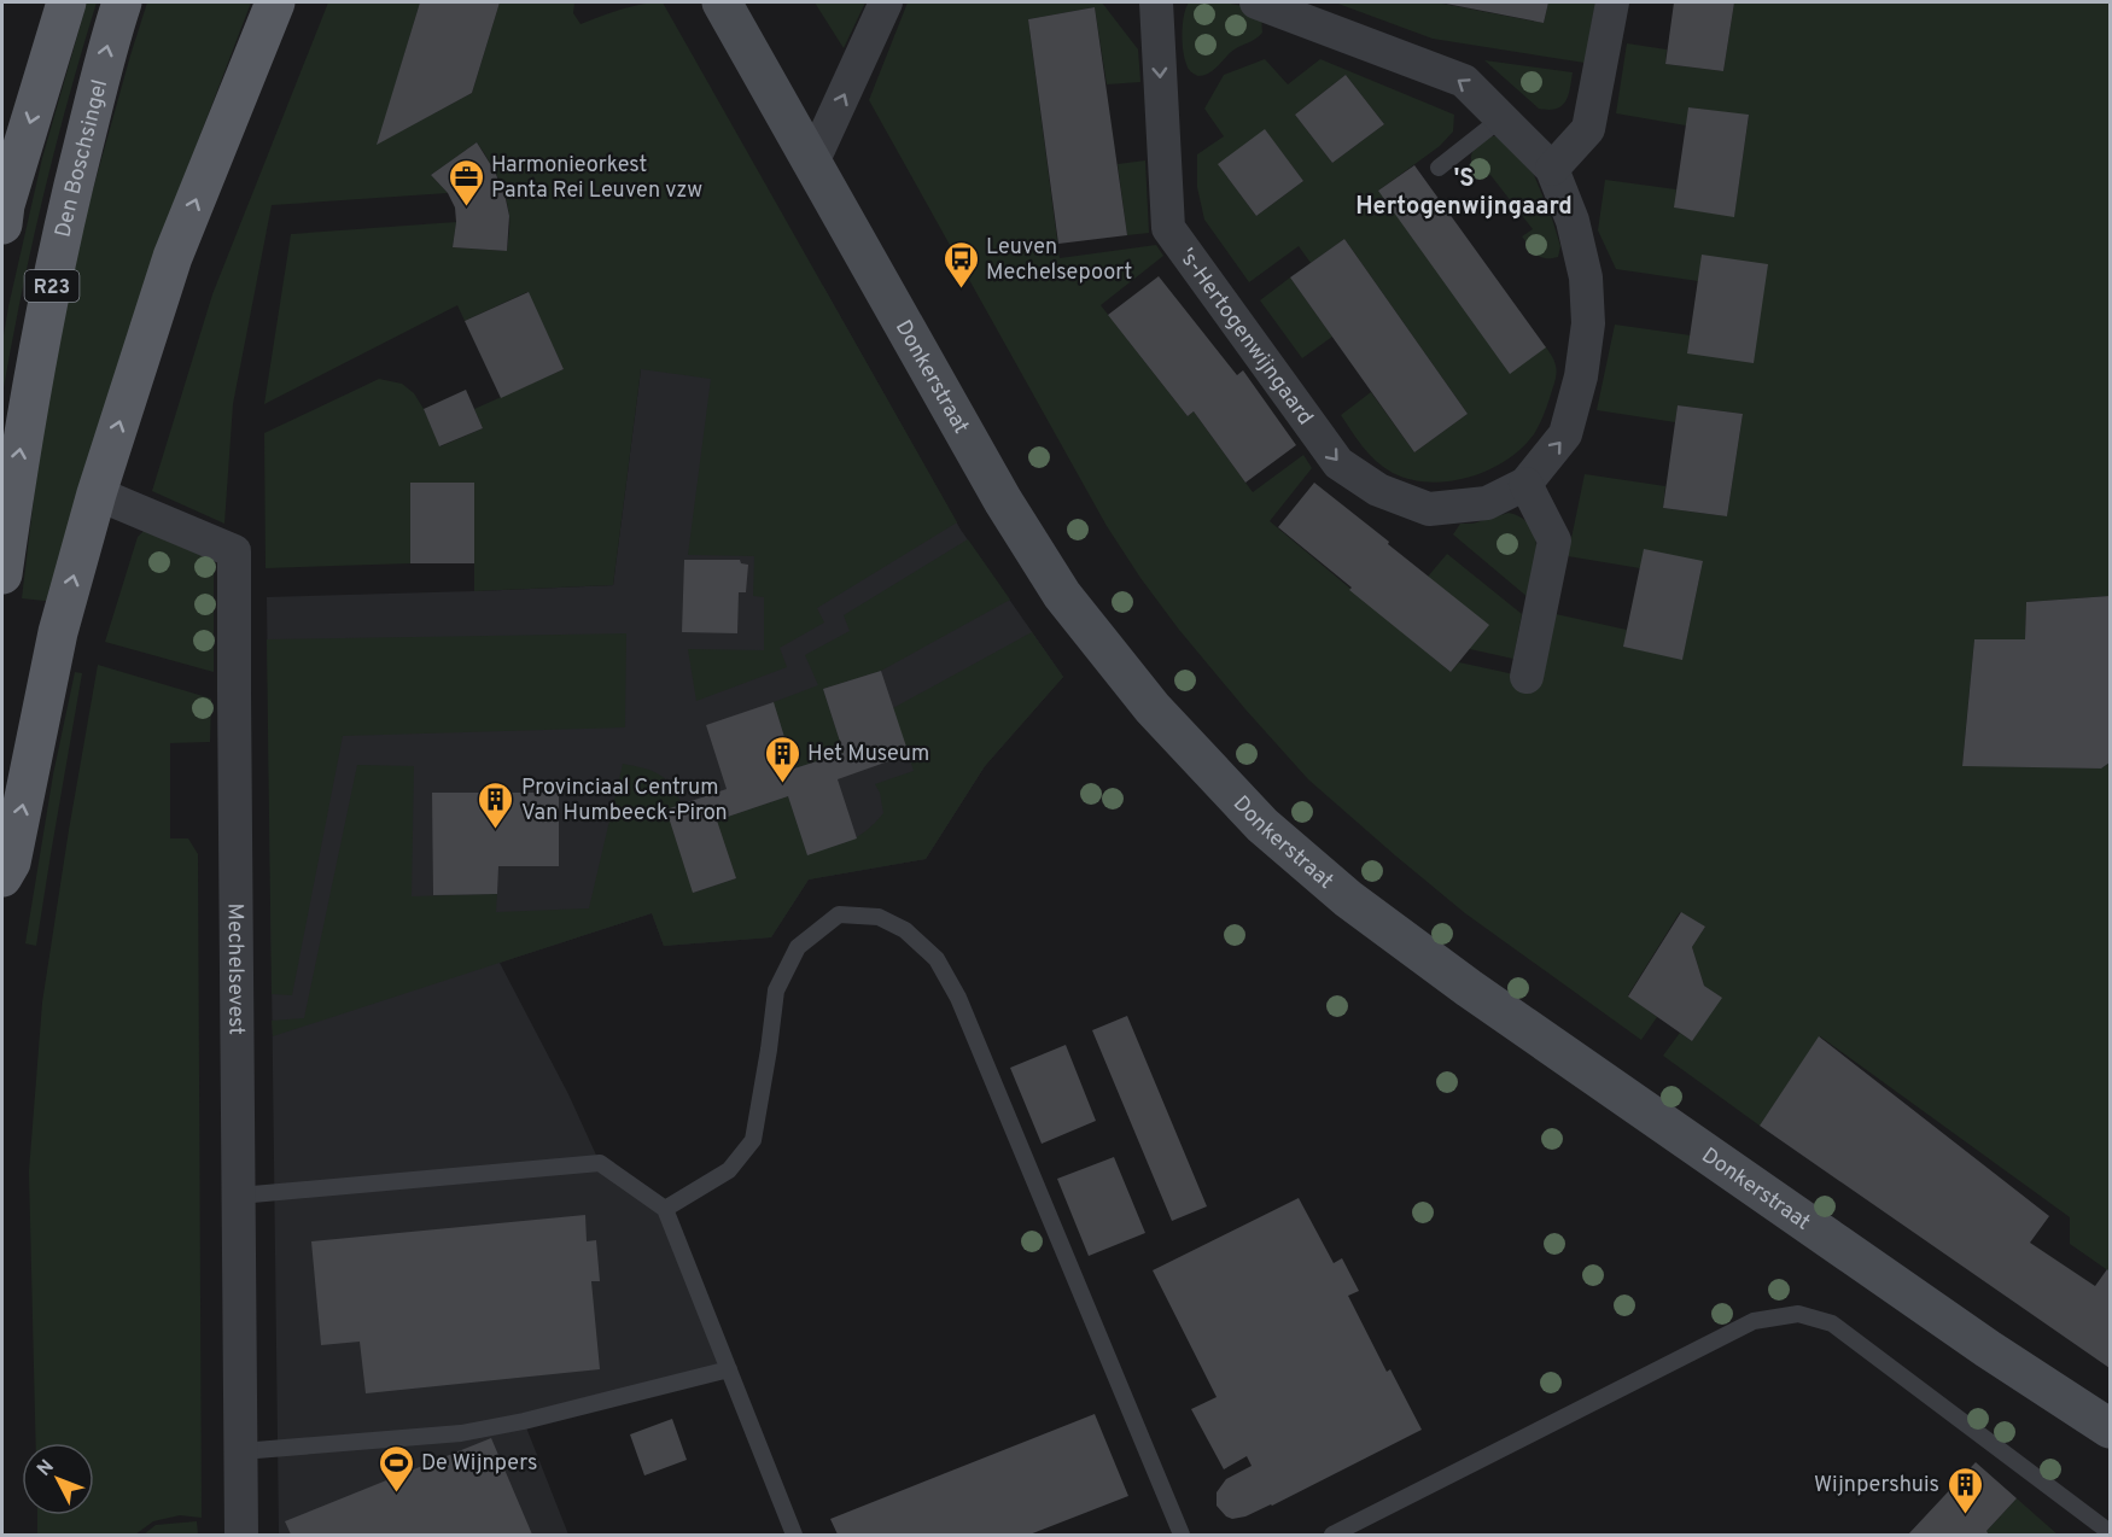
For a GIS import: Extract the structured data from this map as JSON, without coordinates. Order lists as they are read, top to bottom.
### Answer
{
  "streets": {
    "main road": ["Den Boschsingel", "R23"],
    "street": ["'s-Hertogenwijngaard", "Donkerstraat", "Mechelsevest"]
  },
  "districts": ["'S Hertogenwijngaard"],
  "places": {
    "office": ["Harmonieorkest Panta Rei Leuven vzw"],
    "bus stop": ["Leuven Mechelsepoort"],
    "building": ["Het Museum", "Provinciaal Centrum Van Humbeeck-Piron", "Wijnpershuis"],
    "sports": ["De Wijnpers"]
  },
  "north": "top left"
}
